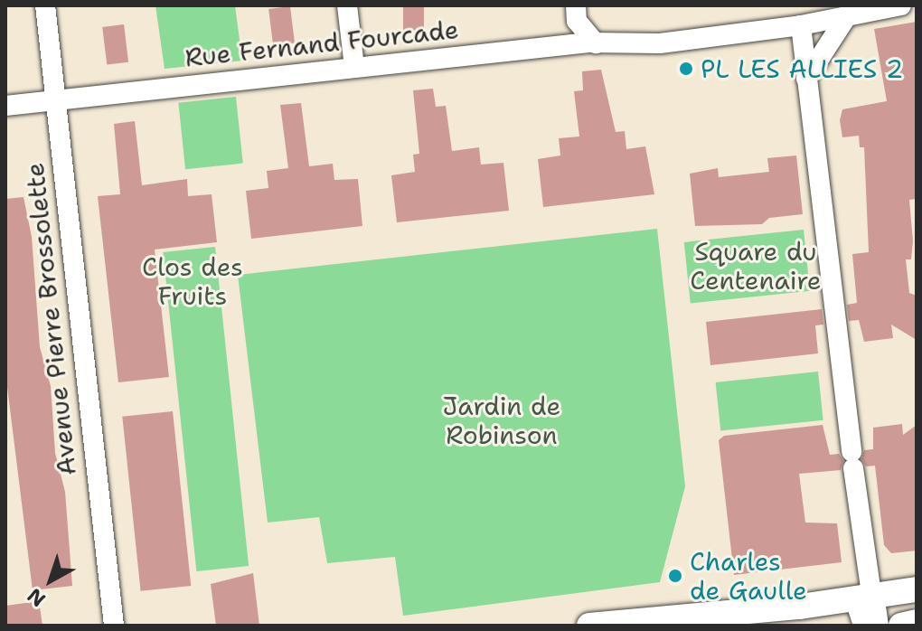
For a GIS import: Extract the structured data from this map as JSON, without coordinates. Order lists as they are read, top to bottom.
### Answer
{
  "streets": {
    "street": ["Rue Fernand Fourcade", "Avenue Pierre Brossolette"]
  },
  "crossings": [
    ["Rue Fernand Fourcade", "Avenue Pierre Brossolette"]
  ],
  "parks": ["Square du Centenaire", "Clos des Fruits", "Jardin de Robinson"],
  "places": ["PL LES ALLIES 2", "Charles de Gaulle"],
  "north": "bottom left"
}
